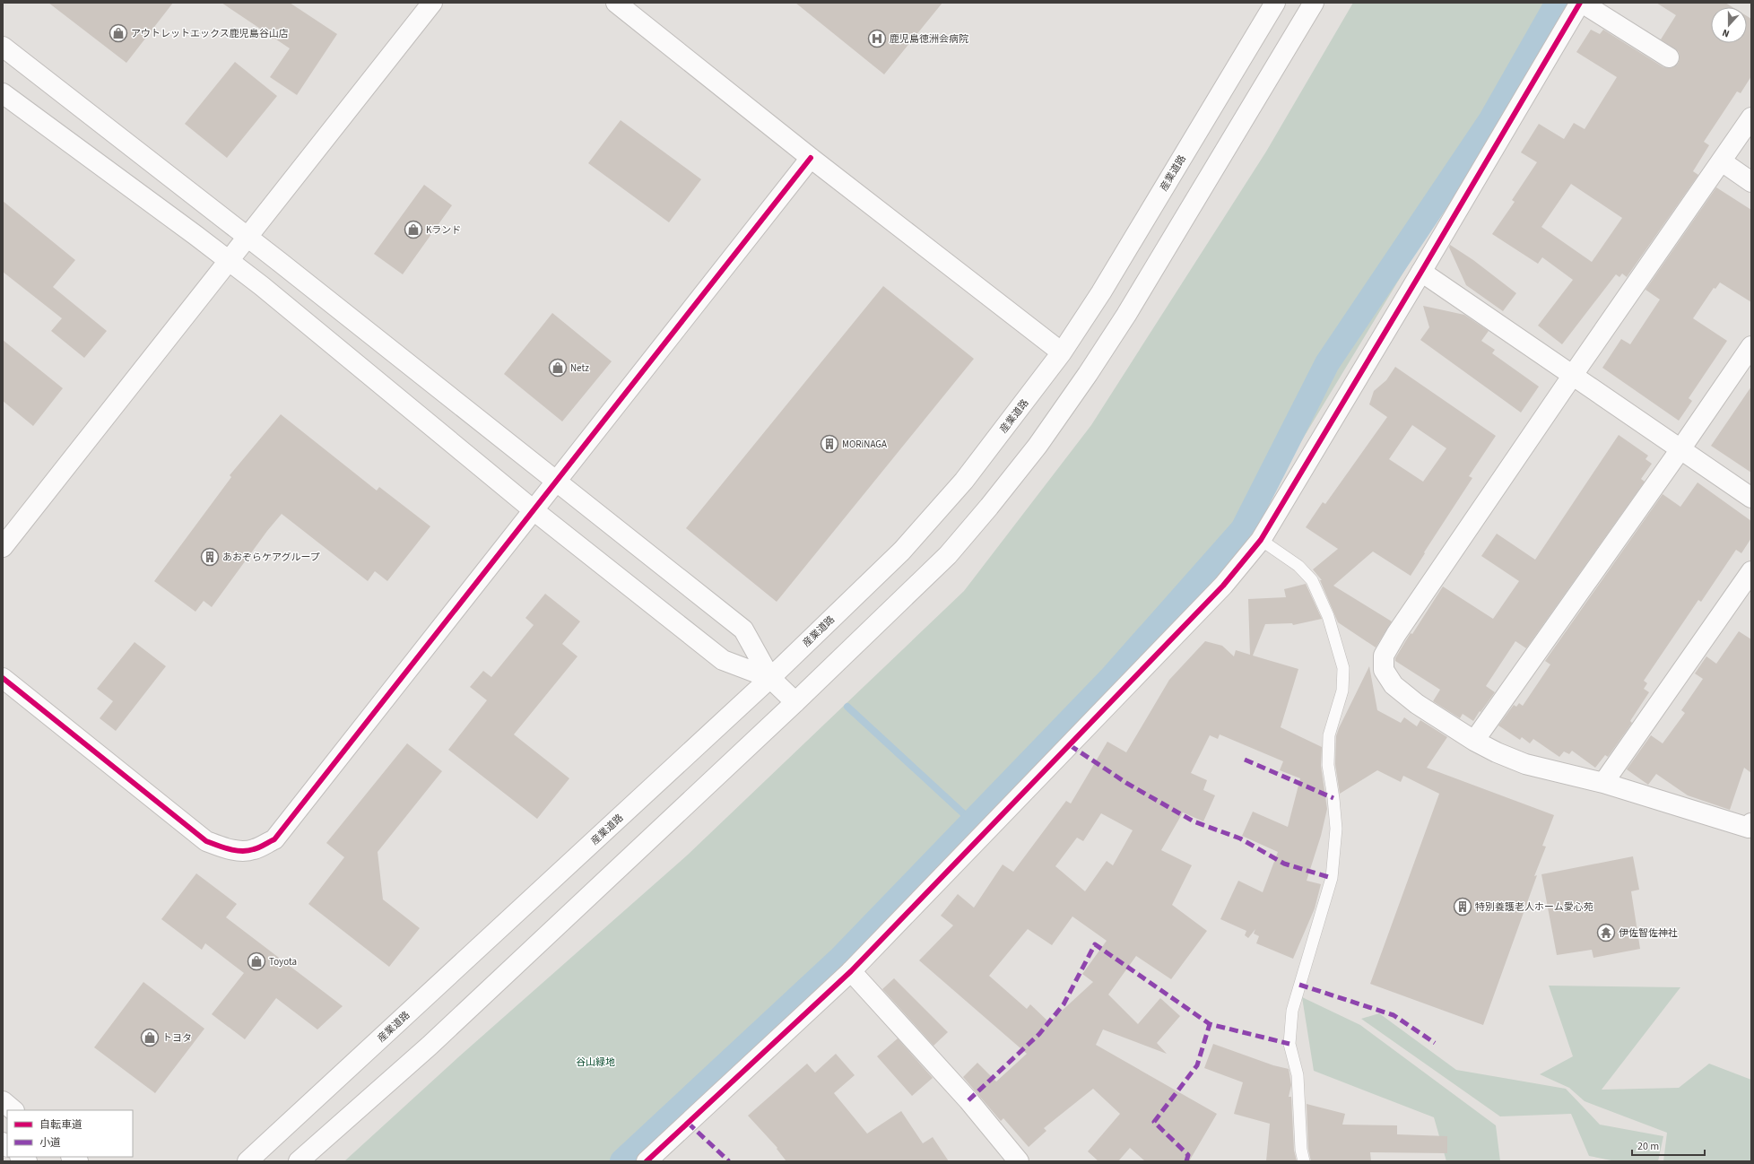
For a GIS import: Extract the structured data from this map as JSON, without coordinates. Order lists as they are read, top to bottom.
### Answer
{
  "streets": {
    "street": ["産業道路"]
  },
  "parks": ["谷山緑地"],
  "places": {
    "shop": [
      "アウトレットエックス鹿児島谷山店",
      "Kランド",
      "Netz",
      "Toyota",
      "トヨタ"
    ],
    "hospital": ["鹿児島徳洲会病院"],
    "building": ["MORiNAGA", "あおぞらケアグループ", "特別養護老人ホーム愛心苑"],
    "temple": ["伊佐智佐神社"]
  },
  "legend": ["自転車道", "小道"],
  "scale_bar": "20 m",
  "north": "bottom"
}
